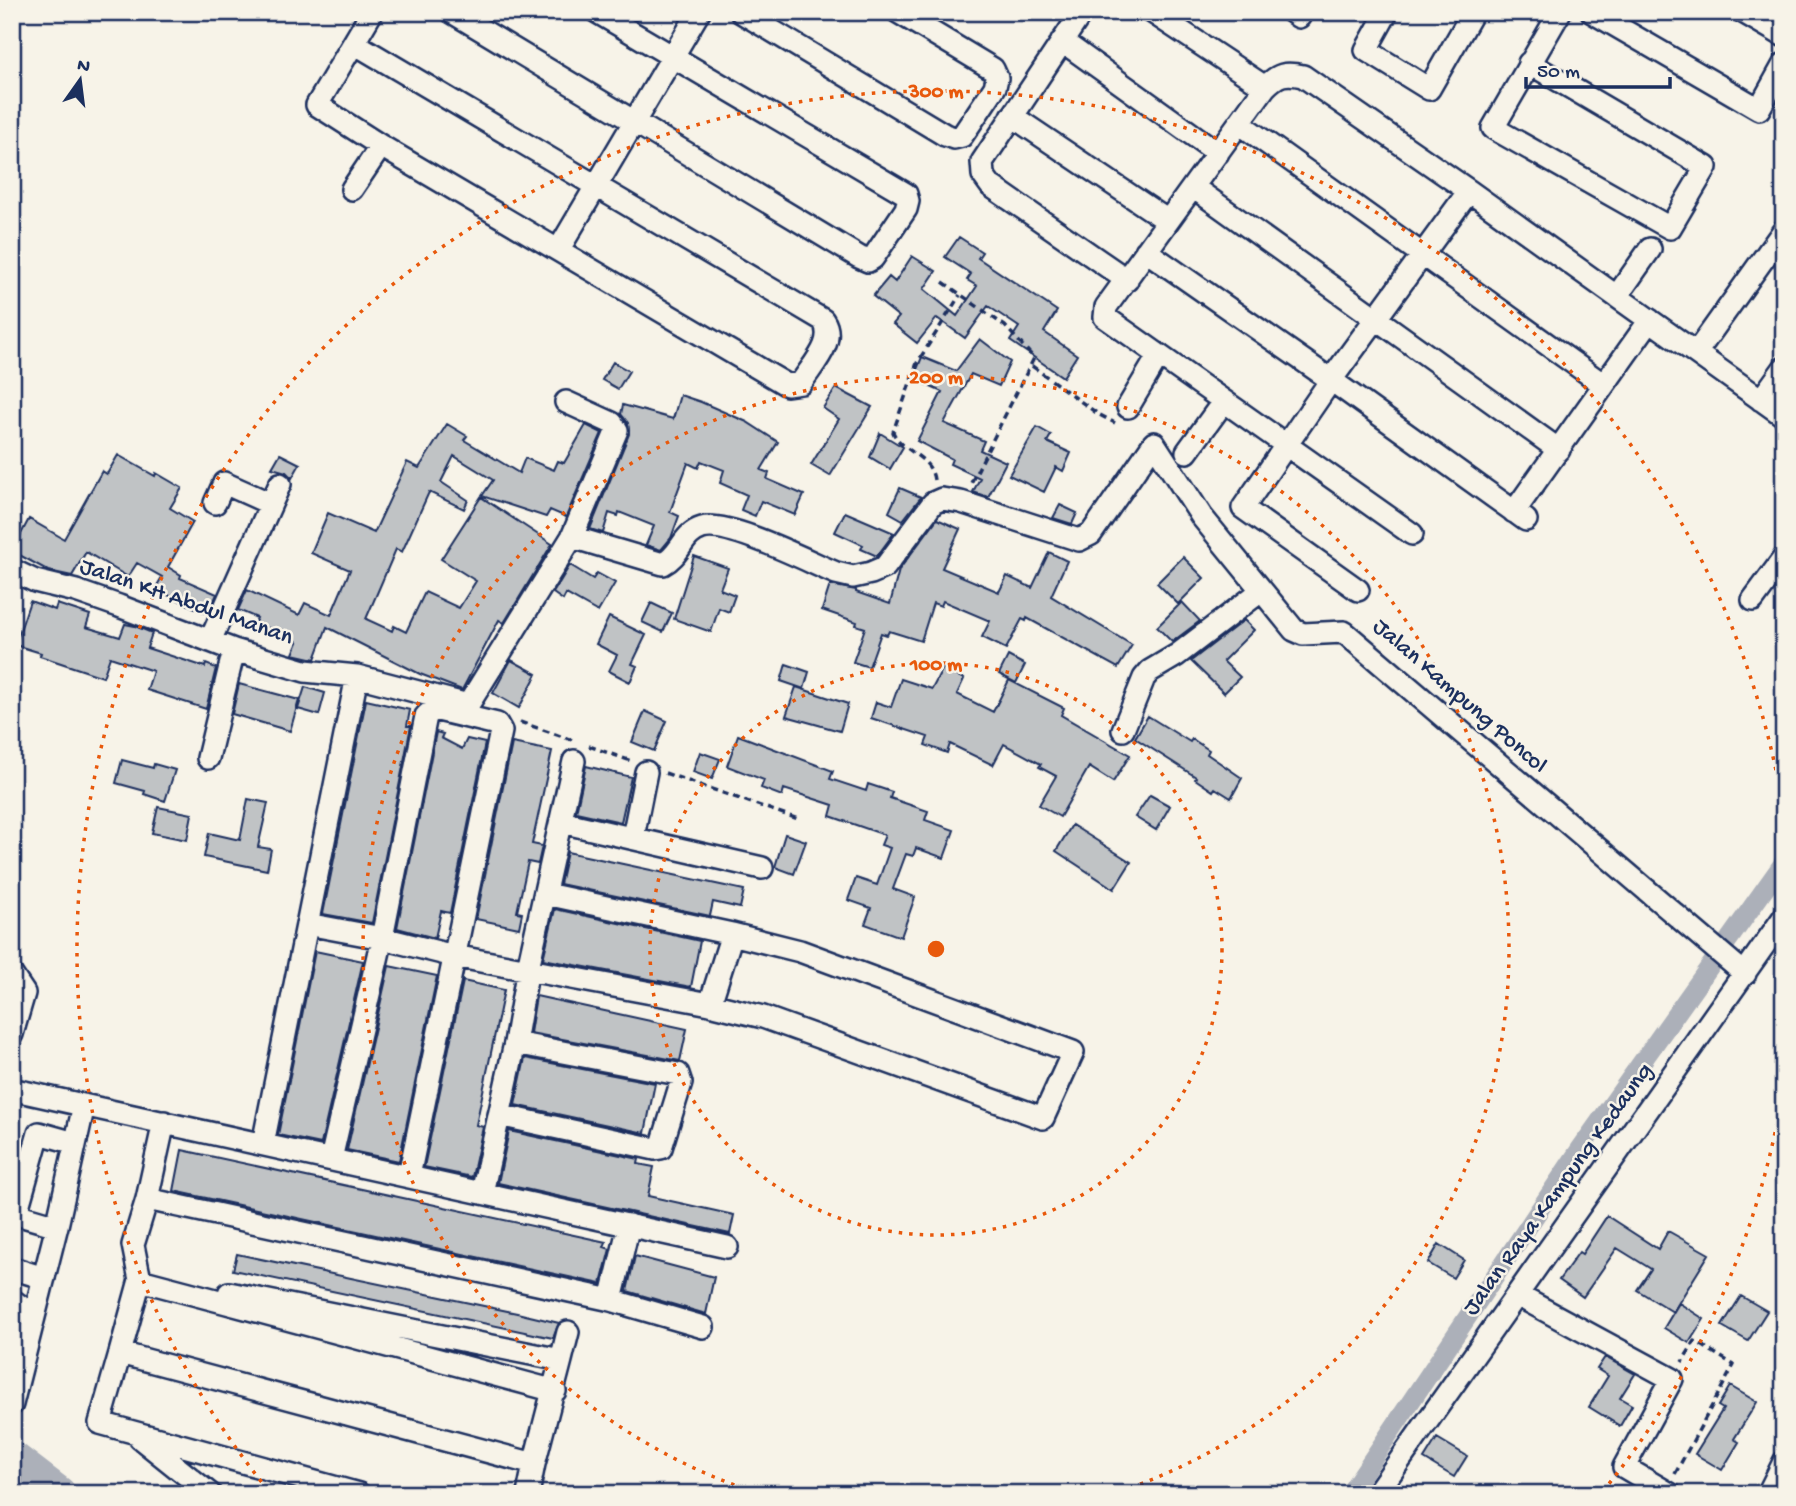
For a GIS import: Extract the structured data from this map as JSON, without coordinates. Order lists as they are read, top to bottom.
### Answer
{
  "streets": {
    "street": ["Jalan KH Abdul Manan", "Jalan Kampung Poncol", "Jalan Raya Kampung Kedaung"]
  },
  "crossings": [
    ["Jalan Kampung Poncol", "Jalan Raya Kampung Kedaung"]
  ],
  "scale_bar": "50 m",
  "north": "top",
  "rings": ["300 m", "200 m", "100 m"]
}
